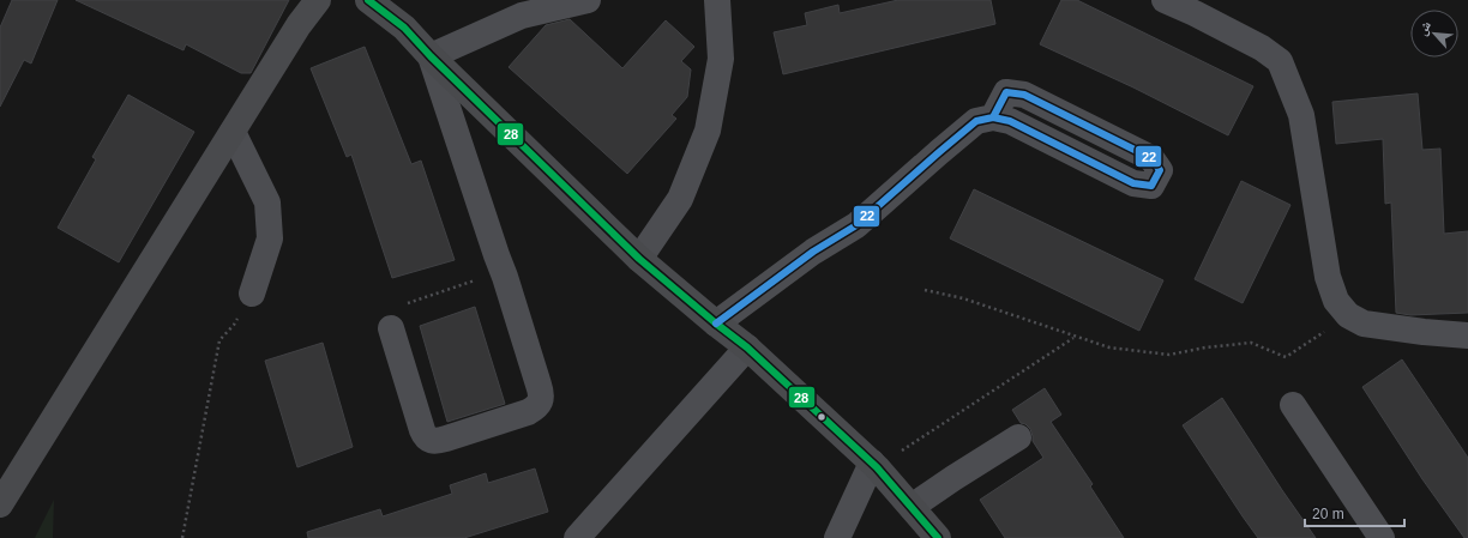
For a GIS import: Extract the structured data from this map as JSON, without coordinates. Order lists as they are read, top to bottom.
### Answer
{
  "lines": ["transit line 28", "transit line 22"],
  "scale_bar": "20 m",
  "north": "top left"
}
